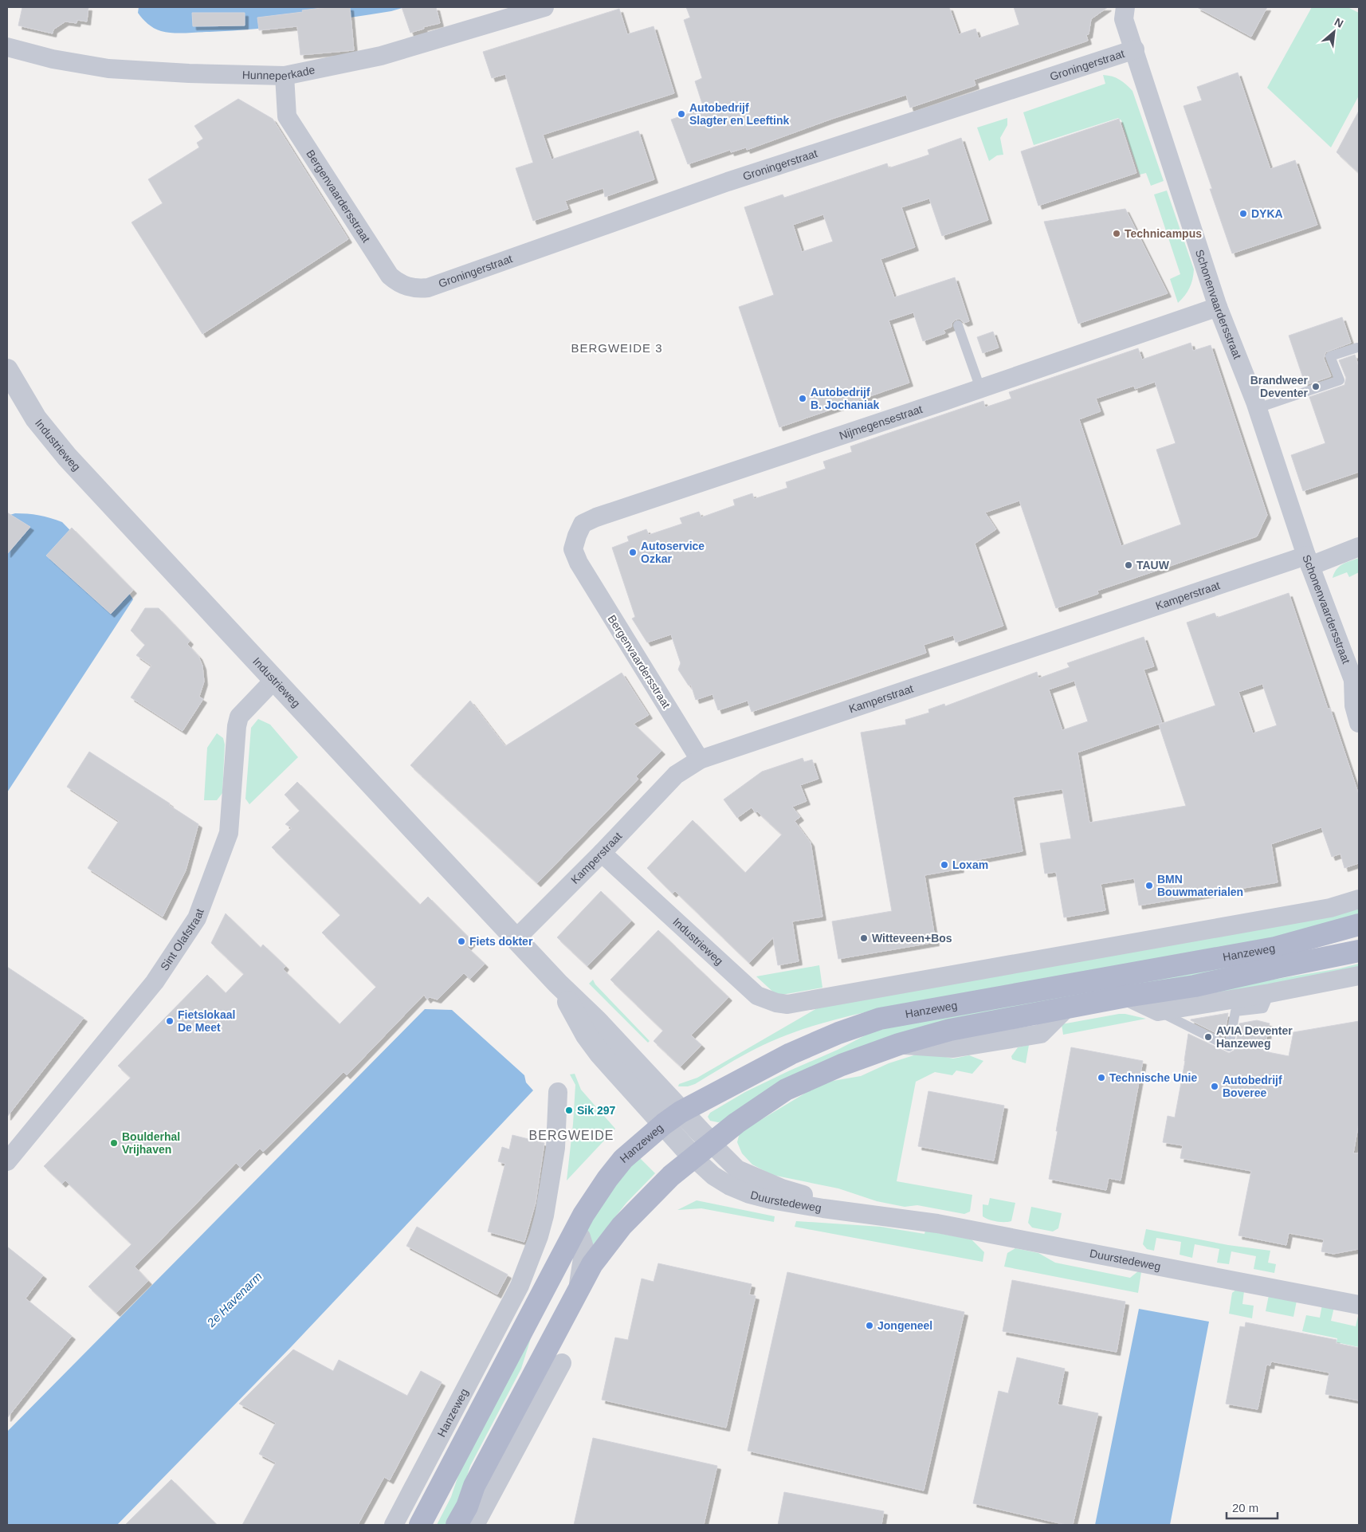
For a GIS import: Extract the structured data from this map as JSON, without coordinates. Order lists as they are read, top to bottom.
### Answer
{
  "streets": {
    "main road": ["Hanzeweg"],
    "street": [
      "Groningerstraat",
      "Hunneperkade",
      "Bergenvaardersstraat",
      "Schonenvaardersstraat",
      "Nijmegensestraat",
      "Industrieweg",
      "Kamperstraat",
      "Sint Olafstraat",
      "Duurstedeweg"
    ]
  },
  "crossings": [
    ["Groningerstraat", "Bergenvaardersstraat"],
    ["Groningerstraat", "Schonenvaardersstraat"],
    ["Hunneperkade", "Bergenvaardersstraat"],
    ["Bergenvaardersstraat", "Nijmegensestraat"],
    ["Bergenvaardersstraat", "Kamperstraat"],
    ["Schonenvaardersstraat", "Nijmegensestraat"],
    ["Schonenvaardersstraat", "Kamperstraat"],
    ["Industrieweg", "Kamperstraat"],
    ["Industrieweg", "Sint Olafstraat"],
    ["Industrieweg", "Hanzeweg"],
    ["Industrieweg", "Duurstedeweg"],
    ["Hanzeweg", "Duurstedeweg"]
  ],
  "districts": ["BERGWEIDE 3", "BERGWEIDE"],
  "water": ["2e Havenarm"],
  "places": [
    "Autobedrijf Slagter en Leeftink",
    "DYKA",
    "Technicampus",
    "Brandweer Deventer",
    "Autobedrijf B. Jochaniak",
    "Autoservice Ozkar",
    "TAUW",
    "Loxam",
    "BMN Bouwmaterialen",
    "Witteveen+Bos",
    "Fiets dokter",
    "Fietslokaal De Meet",
    "AVIA Deventer Hanzeweg",
    "Technische Unie",
    "Autobedrijf Boveree",
    "Sik 297",
    "Boulderhal Vrijhaven",
    "Jongeneel"
  ],
  "scale_bar": "20 m",
  "north": "top right"
}
